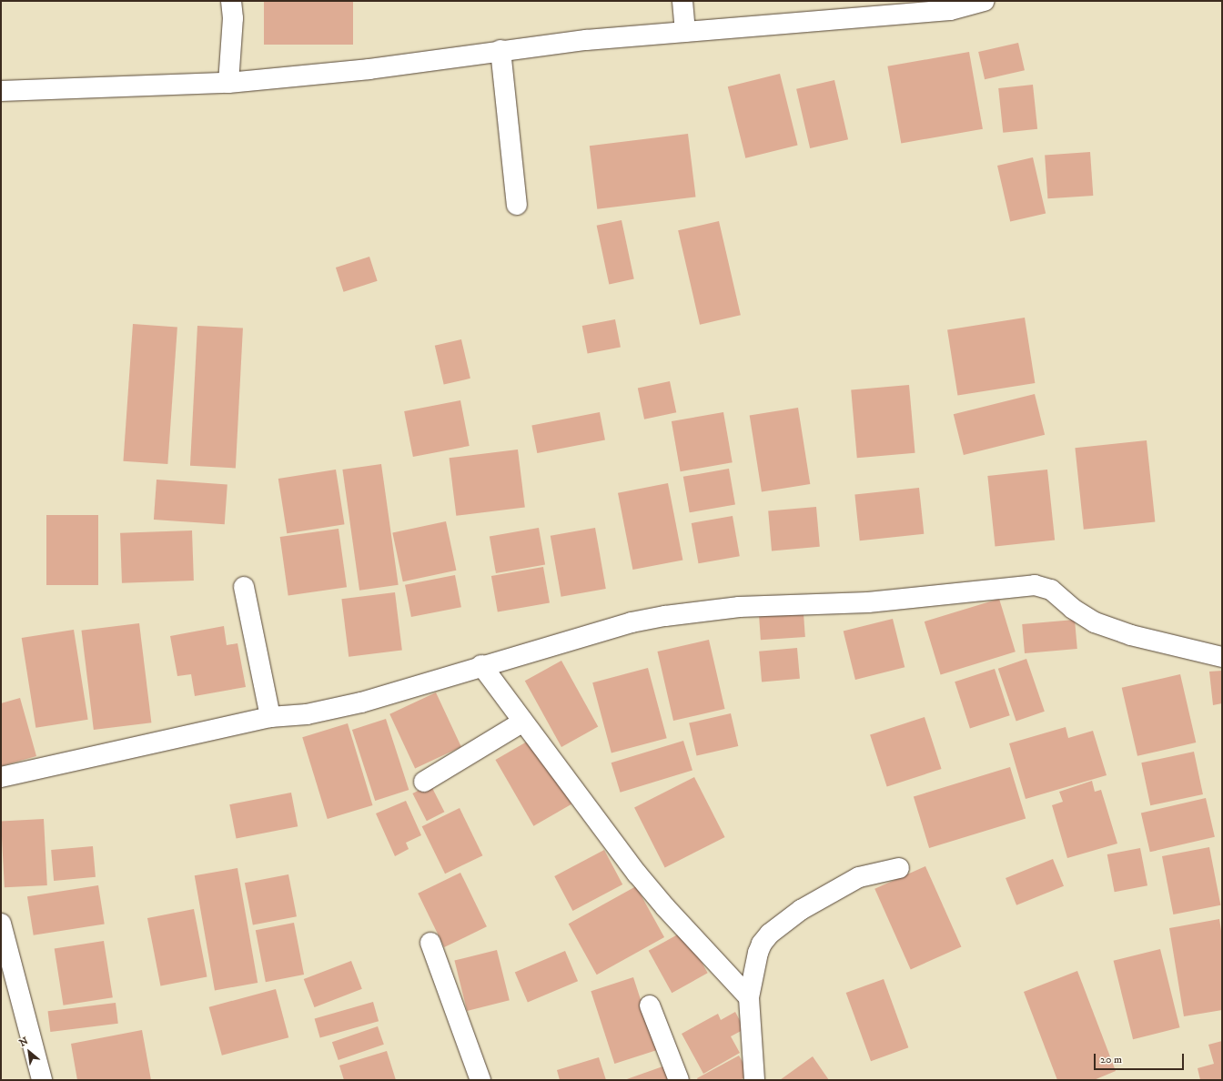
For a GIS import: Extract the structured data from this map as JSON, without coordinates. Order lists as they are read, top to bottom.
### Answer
{
  "scale_bar": "20 m",
  "north": "top left"
}
